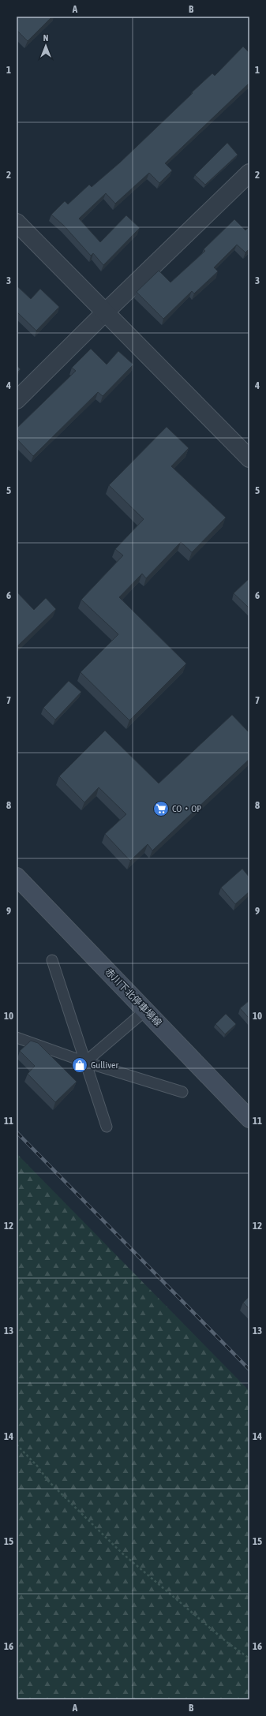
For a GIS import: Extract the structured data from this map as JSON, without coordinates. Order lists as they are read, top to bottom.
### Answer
{
  "streets": {
    "main road": ["赤川下北停車場線"]
  },
  "places": {
    "supermarket": ["CO・OP"],
    "shop": ["Gulliver"]
  },
  "north": "top",
  "grid": {
    "columns": ["A", "B"],
    "rows": [
      "1",
      "2",
      "3",
      "4",
      "5",
      "6",
      "7",
      "8",
      "9",
      "10",
      "11",
      "12",
      "13",
      "14",
      "15",
      "16"
    ]
  }
}
